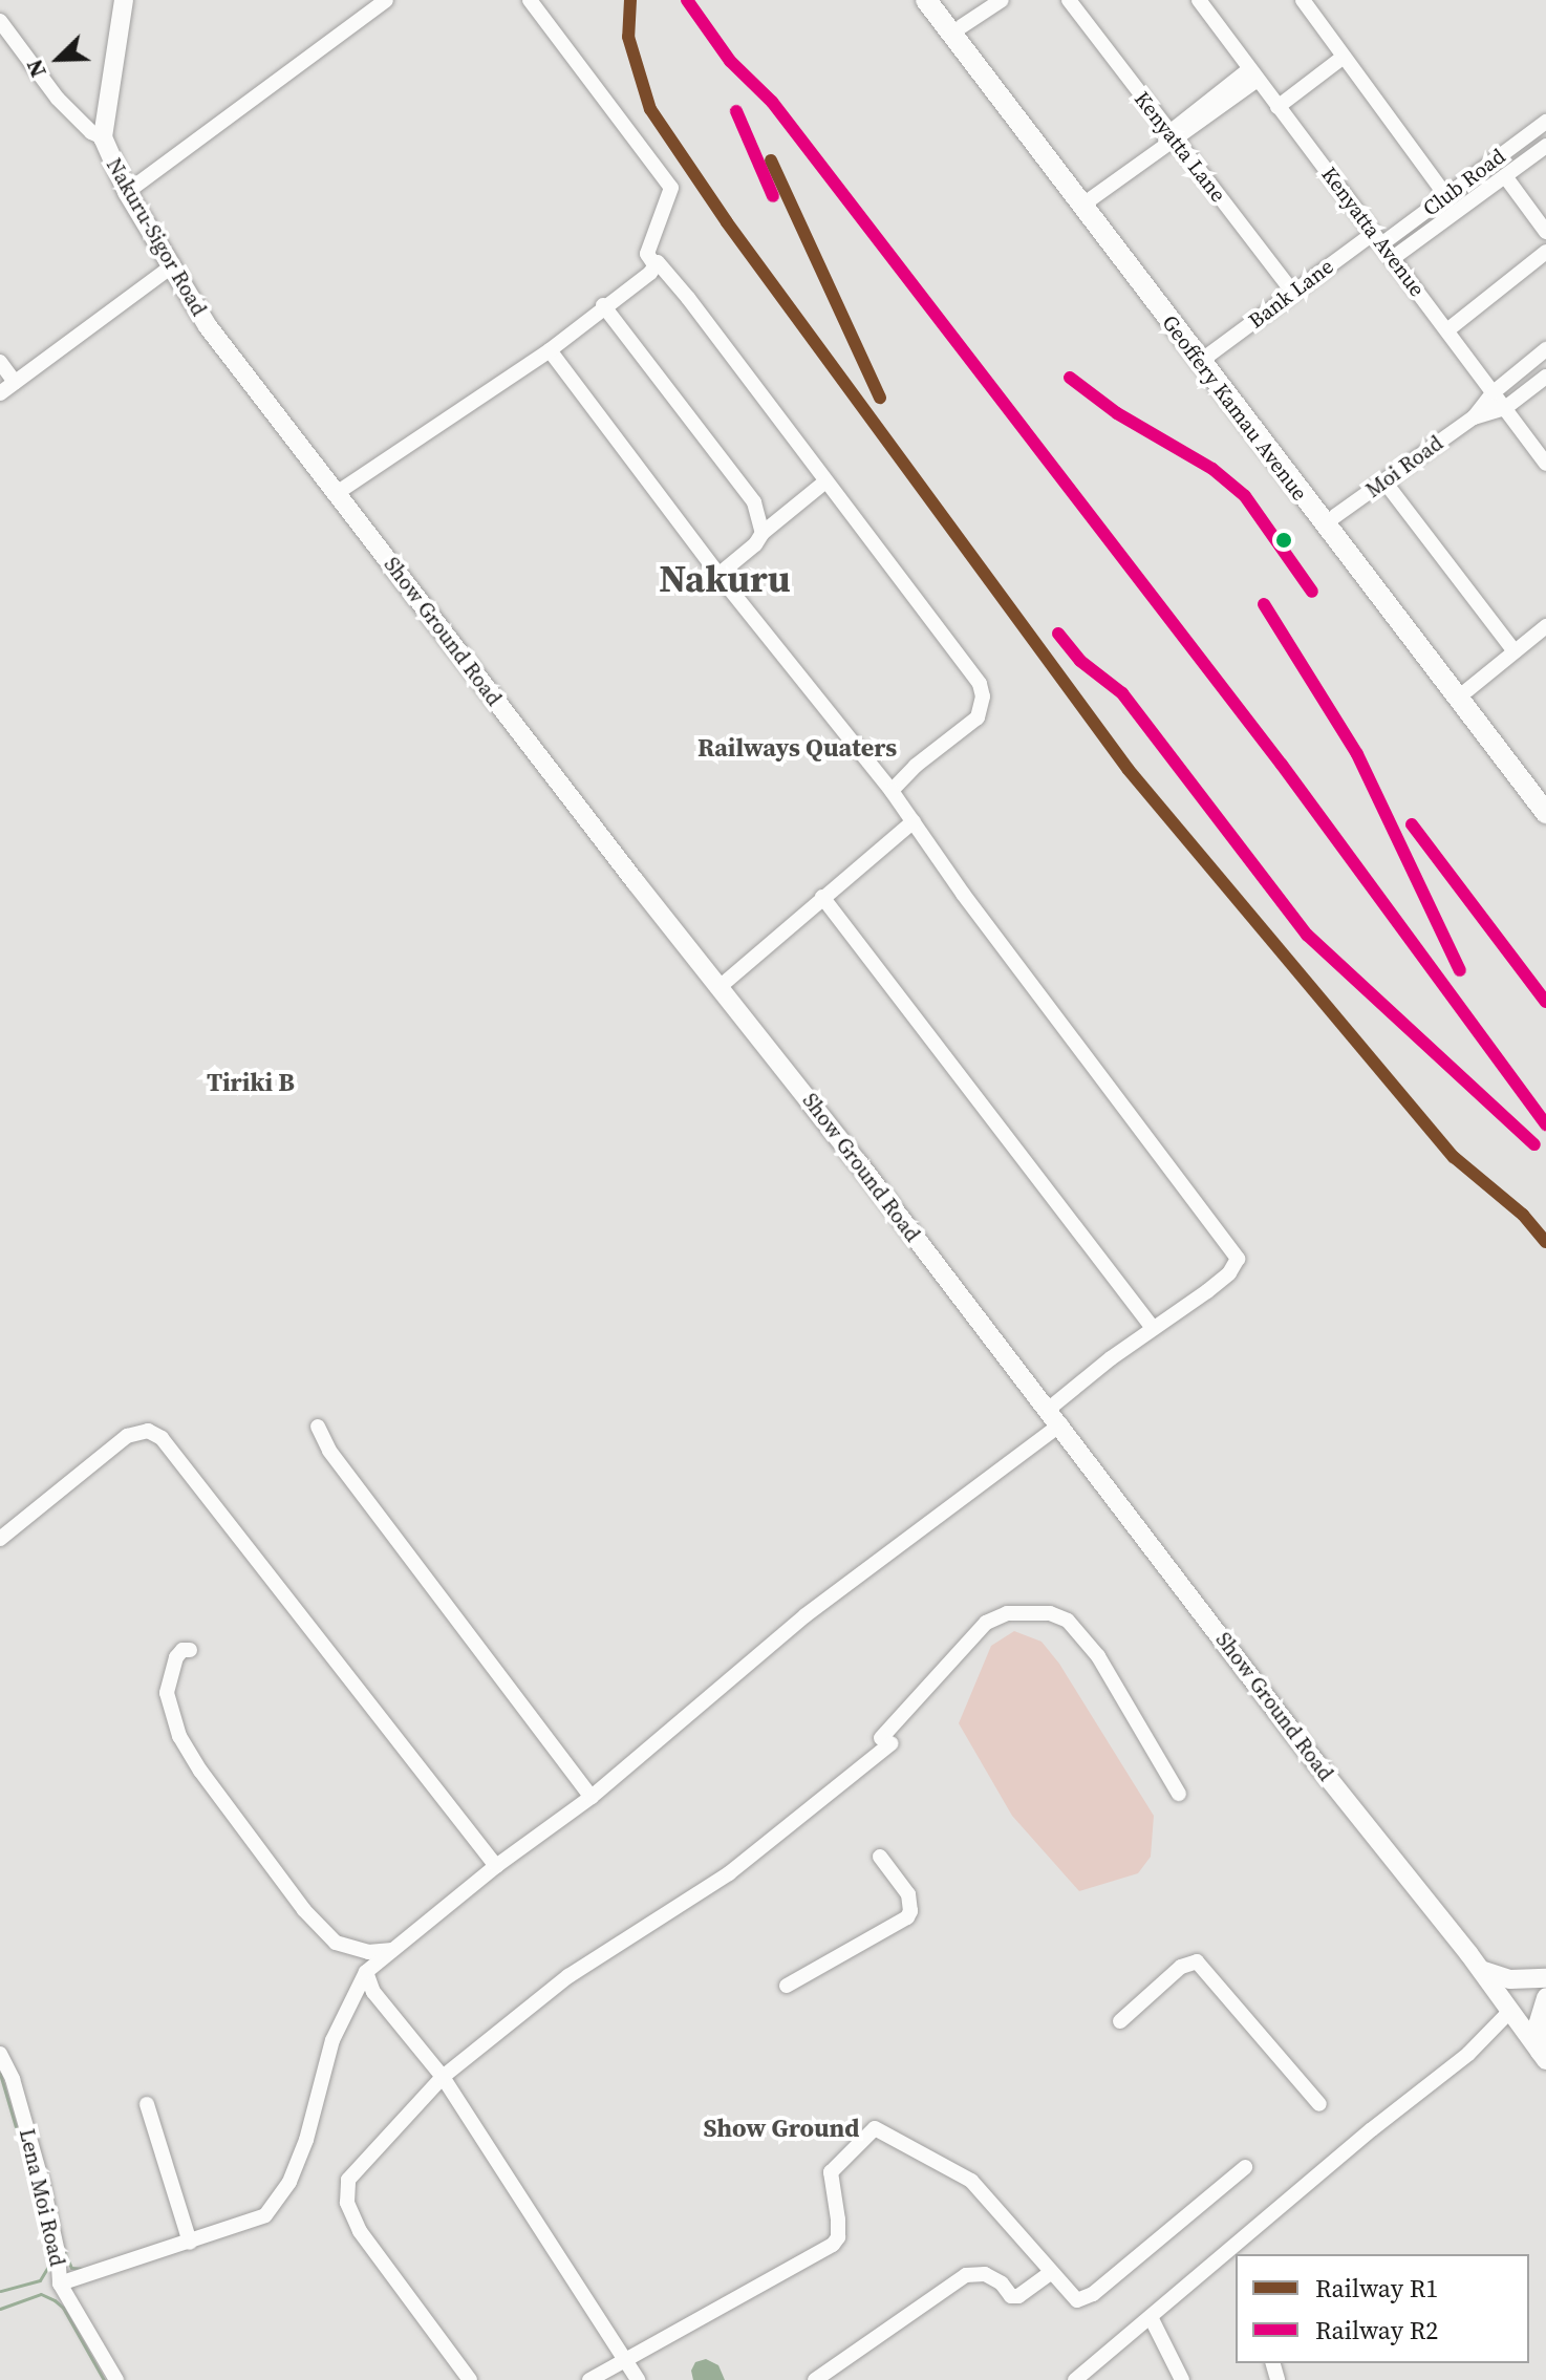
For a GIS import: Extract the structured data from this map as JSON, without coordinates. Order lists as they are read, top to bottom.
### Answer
{
  "streets": {
    "highway": ["Geoffery Kamau Avenue"],
    "main road": ["Nakuru-Sigor Road", "Show Ground Road"],
    "street": [
      "Kenyatta Lane",
      "Club Road",
      "Kenyatta Avenue",
      "Bank Lane",
      "Moi Road",
      "Lena Moi Road"
    ]
  },
  "crossings": [
    ["Kenyatta Lane", "Bank Lane"],
    ["Club Road", "Kenyatta Avenue"],
    ["Club Road", "Bank Lane"],
    ["Kenyatta Avenue", "Bank Lane"],
    ["Kenyatta Avenue", "Moi Road"],
    ["Nakuru-Sigor Road", "Show Ground Road"],
    ["Bank Lane", "Geoffery Kamau Avenue"],
    ["Geoffery Kamau Avenue", "Moi Road"]
  ],
  "districts": [
    "Nakuru",
    "Railways Quaters",
    "Tiriki B",
    "Show Ground"
  ],
  "lines": ["rail line R1", "rail line R2"],
  "legend": ["Railway R1", "Railway R2"],
  "north": "bottom left"
}
